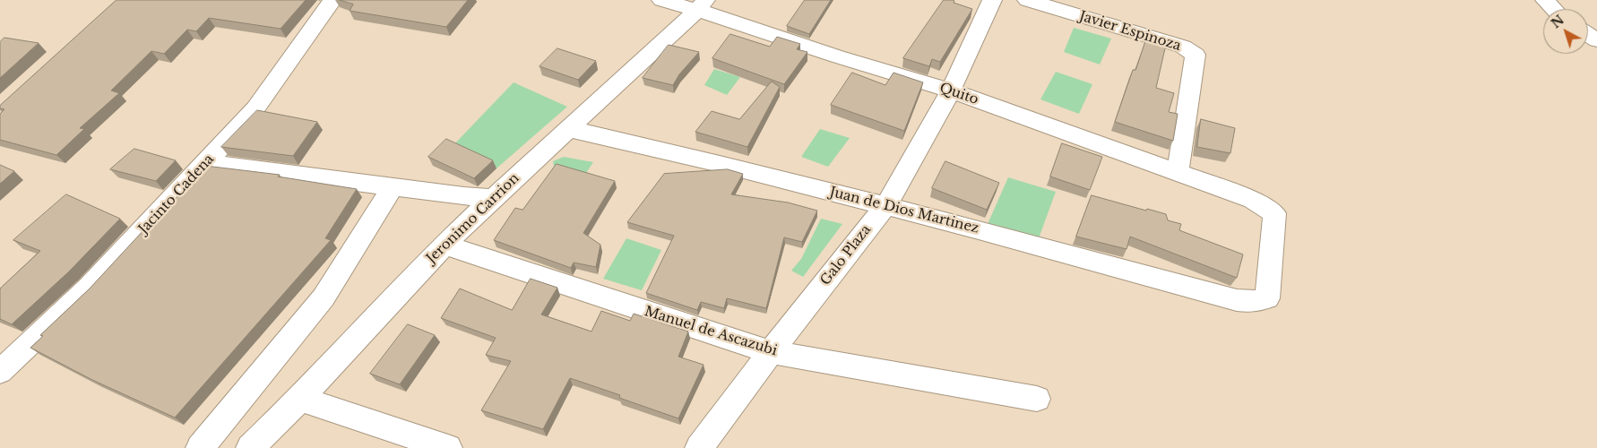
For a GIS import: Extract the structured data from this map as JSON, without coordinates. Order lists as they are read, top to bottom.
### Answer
{
  "streets": {
    "street": [
      "Javier Espinoza",
      "Quito",
      "Jacinto Cadena",
      "Juan de Dios Martinez",
      "Jeronimo Carrion",
      "Galo Plaza",
      "Manuel de Ascazubi"
    ]
  },
  "crossings": [
    ["Javier Espinoza", "Quito"],
    ["Quito", "Juan de Dios Martinez"],
    ["Quito", "Jeronimo Carrion"],
    ["Quito", "Galo Plaza"],
    ["Juan de Dios Martinez", "Jeronimo Carrion"],
    ["Juan de Dios Martinez", "Galo Plaza"],
    ["Jeronimo Carrion", "Manuel de Ascazubi"],
    ["Galo Plaza", "Manuel de Ascazubi"]
  ],
  "north": "top left"
}
